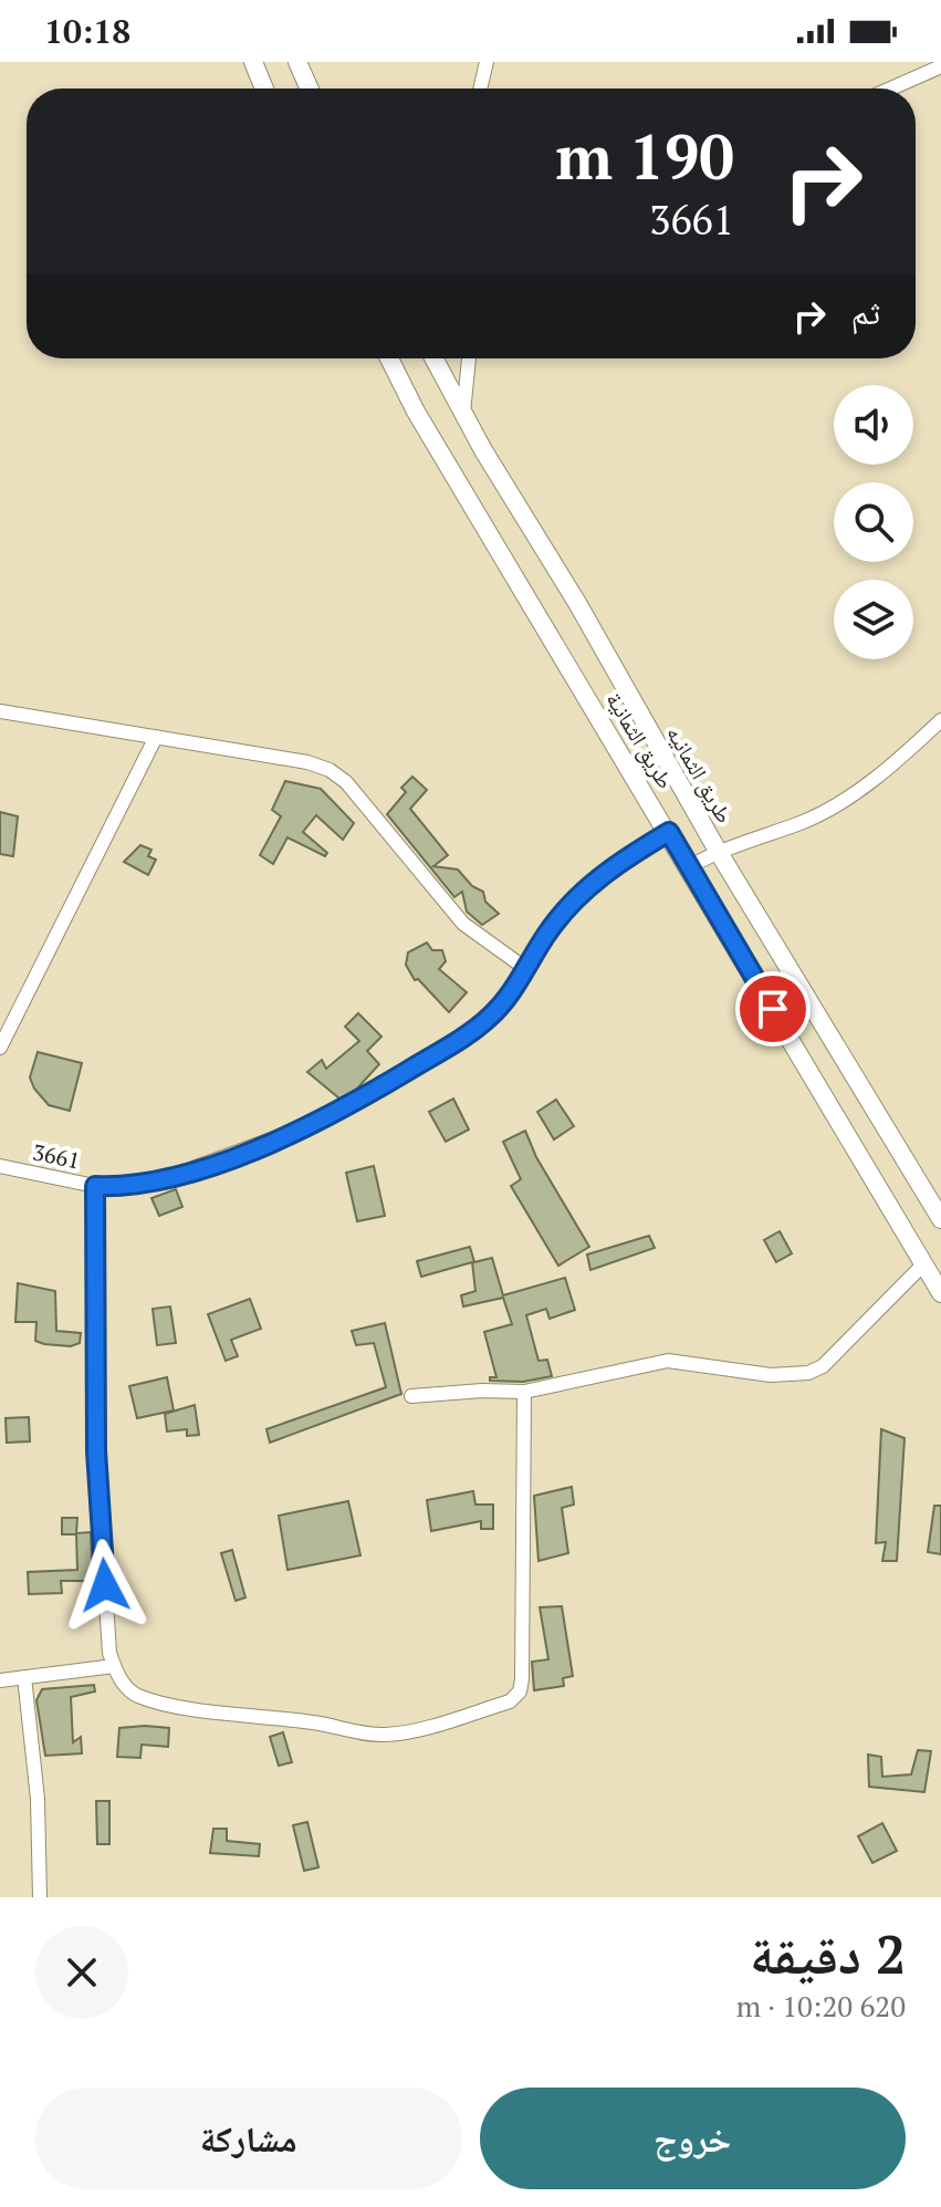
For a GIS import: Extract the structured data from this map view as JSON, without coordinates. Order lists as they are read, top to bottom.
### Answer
{
  "streets": {
    "street": ["طريق الثمانية", "طريق الثمانيه", "3661"]
  },
  "crossings": [
    ["طريق الثمانية", "3661"]
  ],
  "page": {
    "status": "10:18",
    "turn": ["190 m", "3661"],
    "then": "ثم",
    "heading": ["2 دقيقة", "620 m · 10:20"],
    "buttons": ["خروج", "مشاركة"]
  }
}
